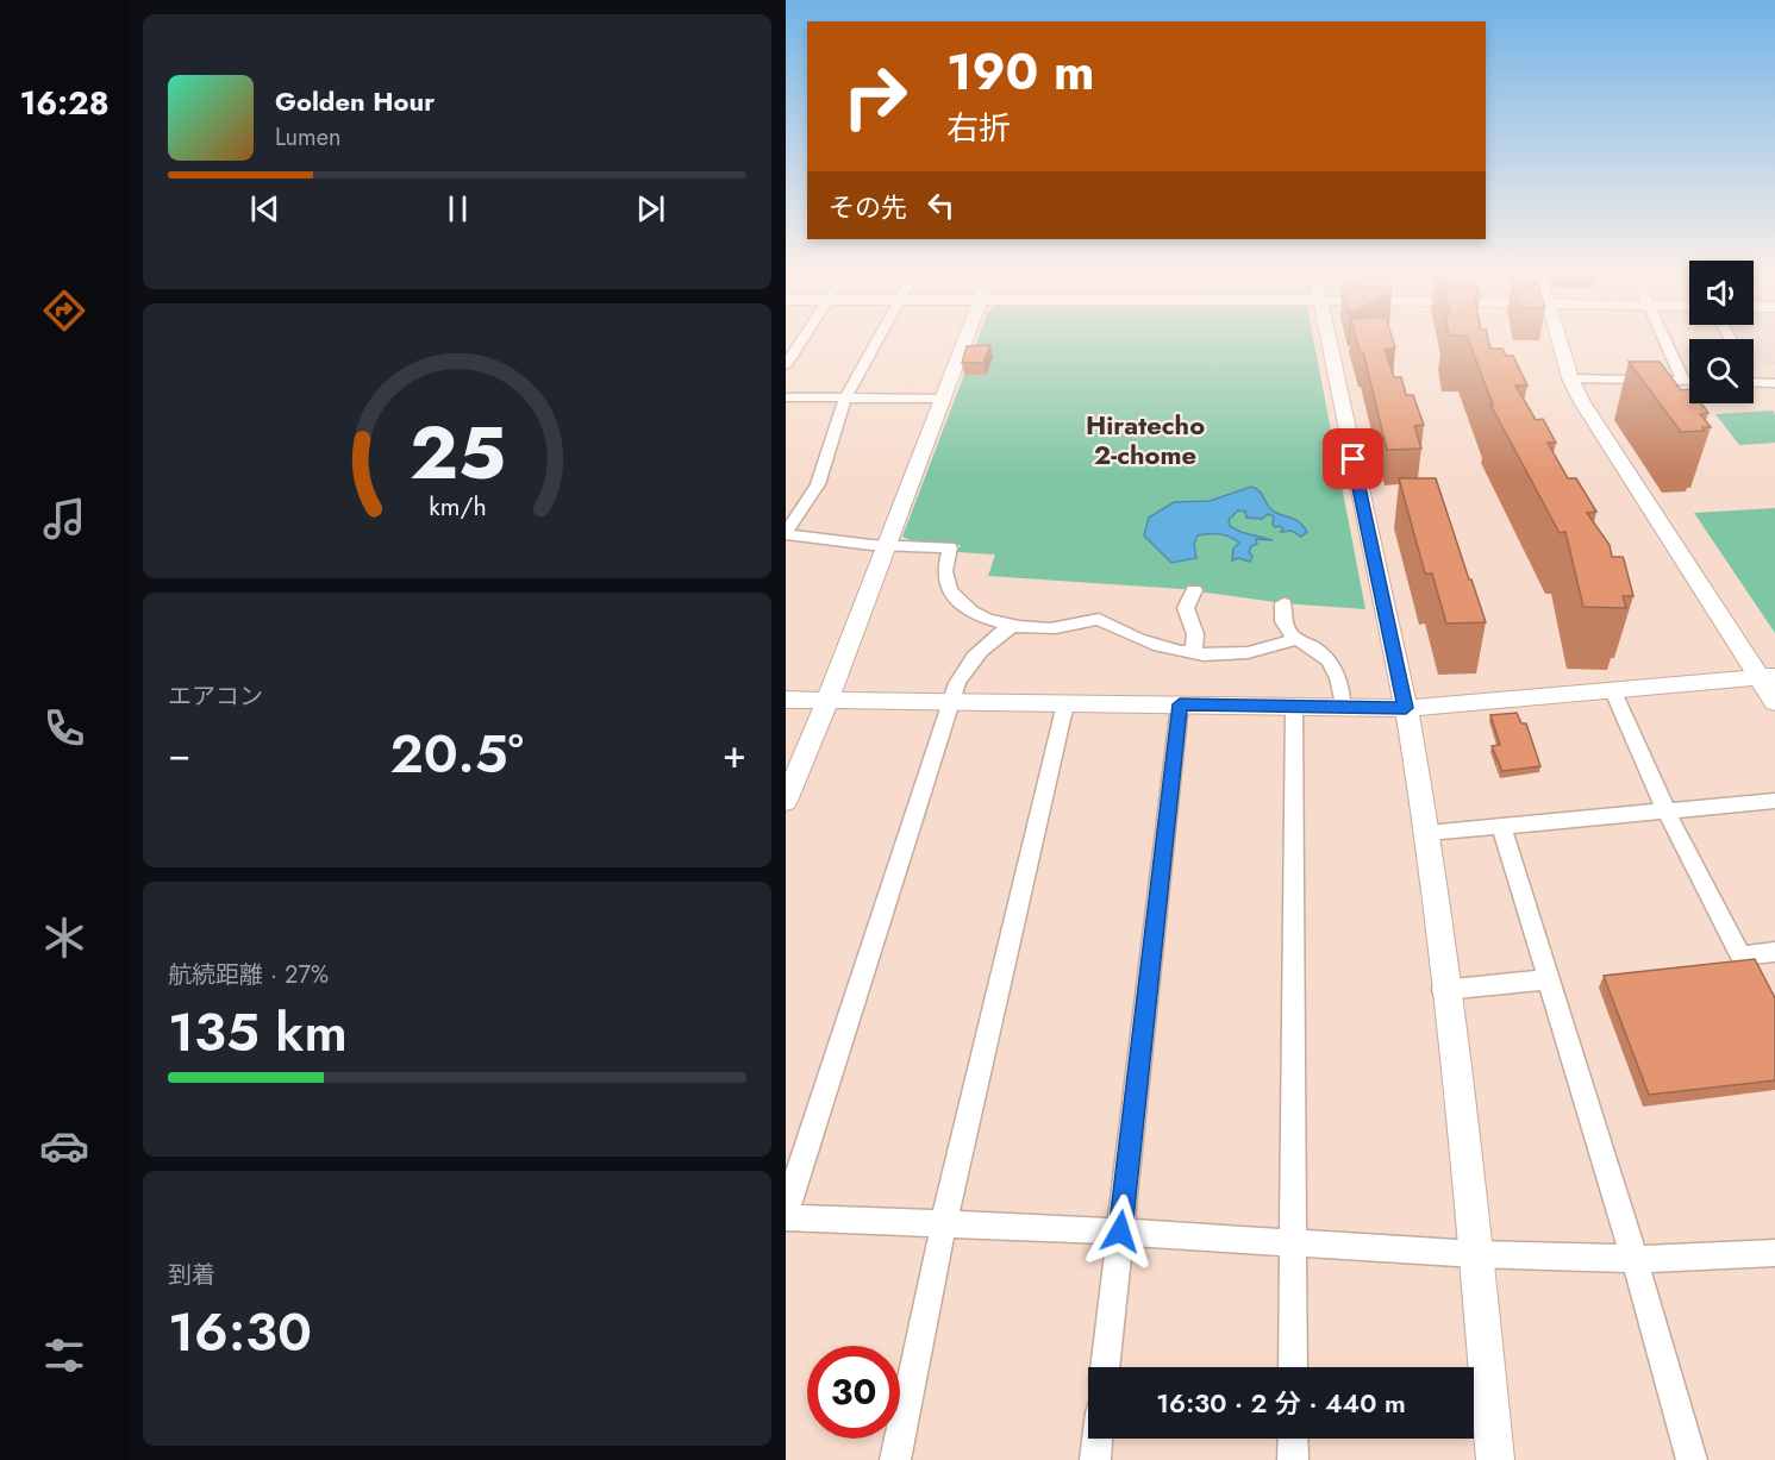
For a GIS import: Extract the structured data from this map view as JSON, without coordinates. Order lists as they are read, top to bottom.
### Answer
{
  "districts": ["Hiratecho 2-chome"],
  "page": {
    "tabs": "16:28",
    "turn": ["190 m", "右折"],
    "song": ["Golden Hour", "Lumen"],
    "then": "その先",
    "tile": [
      "エアコン",
      ["航続距離 · 27%", "135 km"],
      ["到着", "16:30"]
    ],
    "heat": ["−", "20.5°", "+"],
    "limit": "30",
    "trip": "16:30 · 2 分 · 440 m",
    "gauge": ["25", "km/h"]
  }
}
